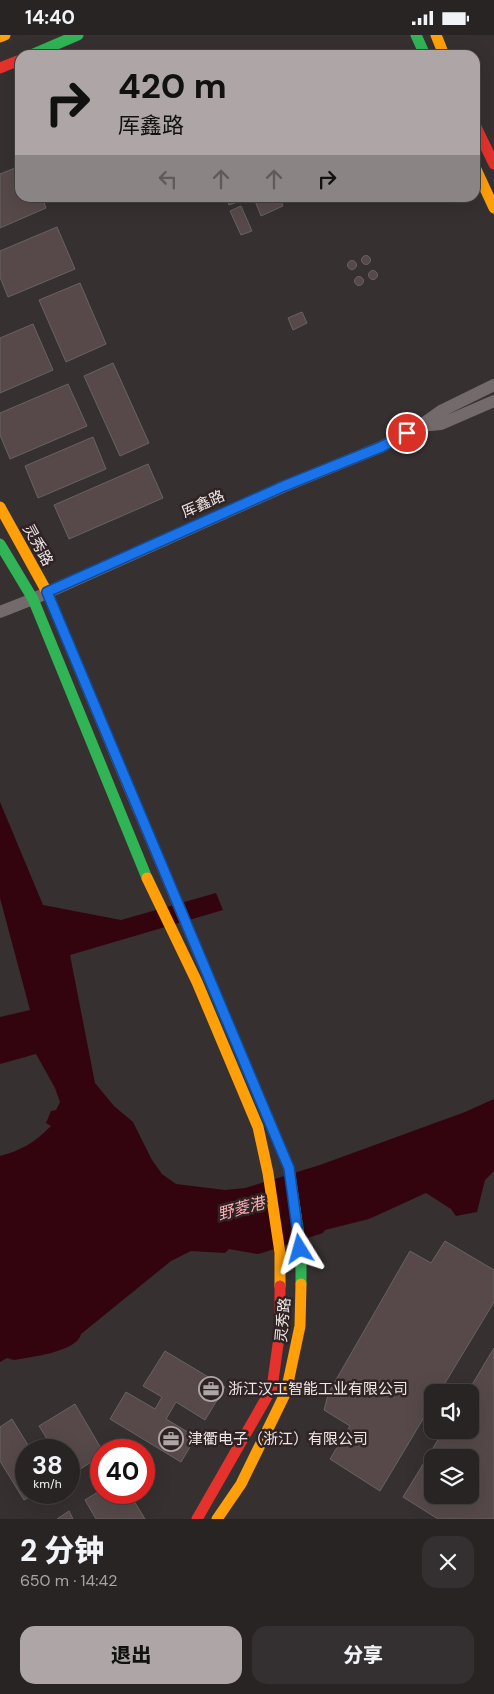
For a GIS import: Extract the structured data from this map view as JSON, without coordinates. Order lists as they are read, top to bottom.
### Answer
{
  "streets": {
    "street": ["厍鑫路", "灵秀路"]
  },
  "crossings": [
    ["厍鑫路", "灵秀路"]
  ],
  "water": ["野菱港"],
  "places": {
    "office": ["浙江汉工智能工业有限公司", "津衢电子（浙江）有限公司"]
  },
  "page": {
    "status": "14:40",
    "turn": ["420 m", "厍鑫路"],
    "speed": "38 km/h",
    "limit": "40",
    "heading": ["2 分钟", "650 m · 14:42"],
    "buttons": ["退出", "分享"]
  }
}
